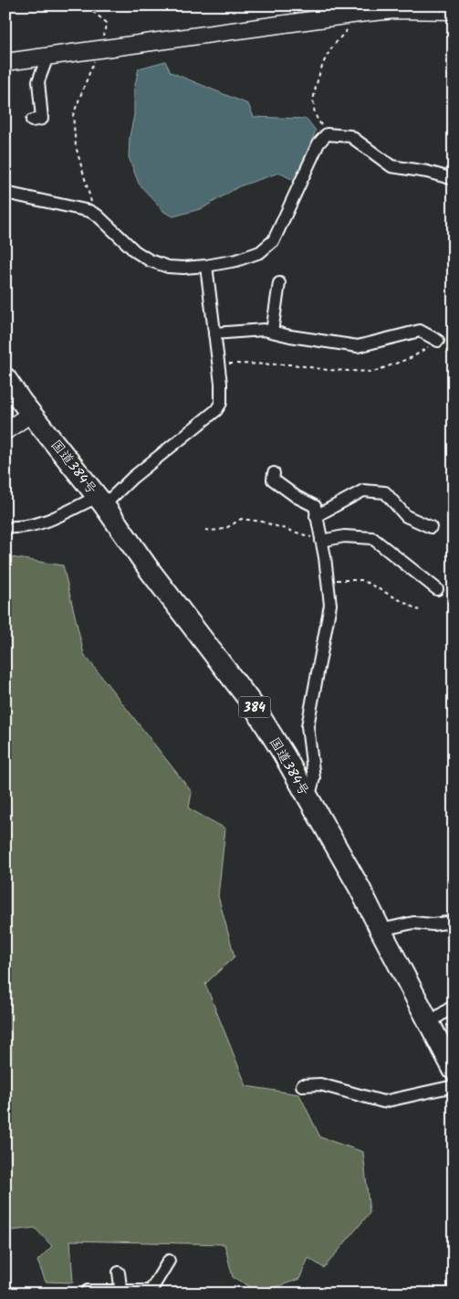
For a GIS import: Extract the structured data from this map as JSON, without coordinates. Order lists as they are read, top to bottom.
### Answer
{
  "streets": {
    "highway": ["国道384号", "384"]
  }
}
